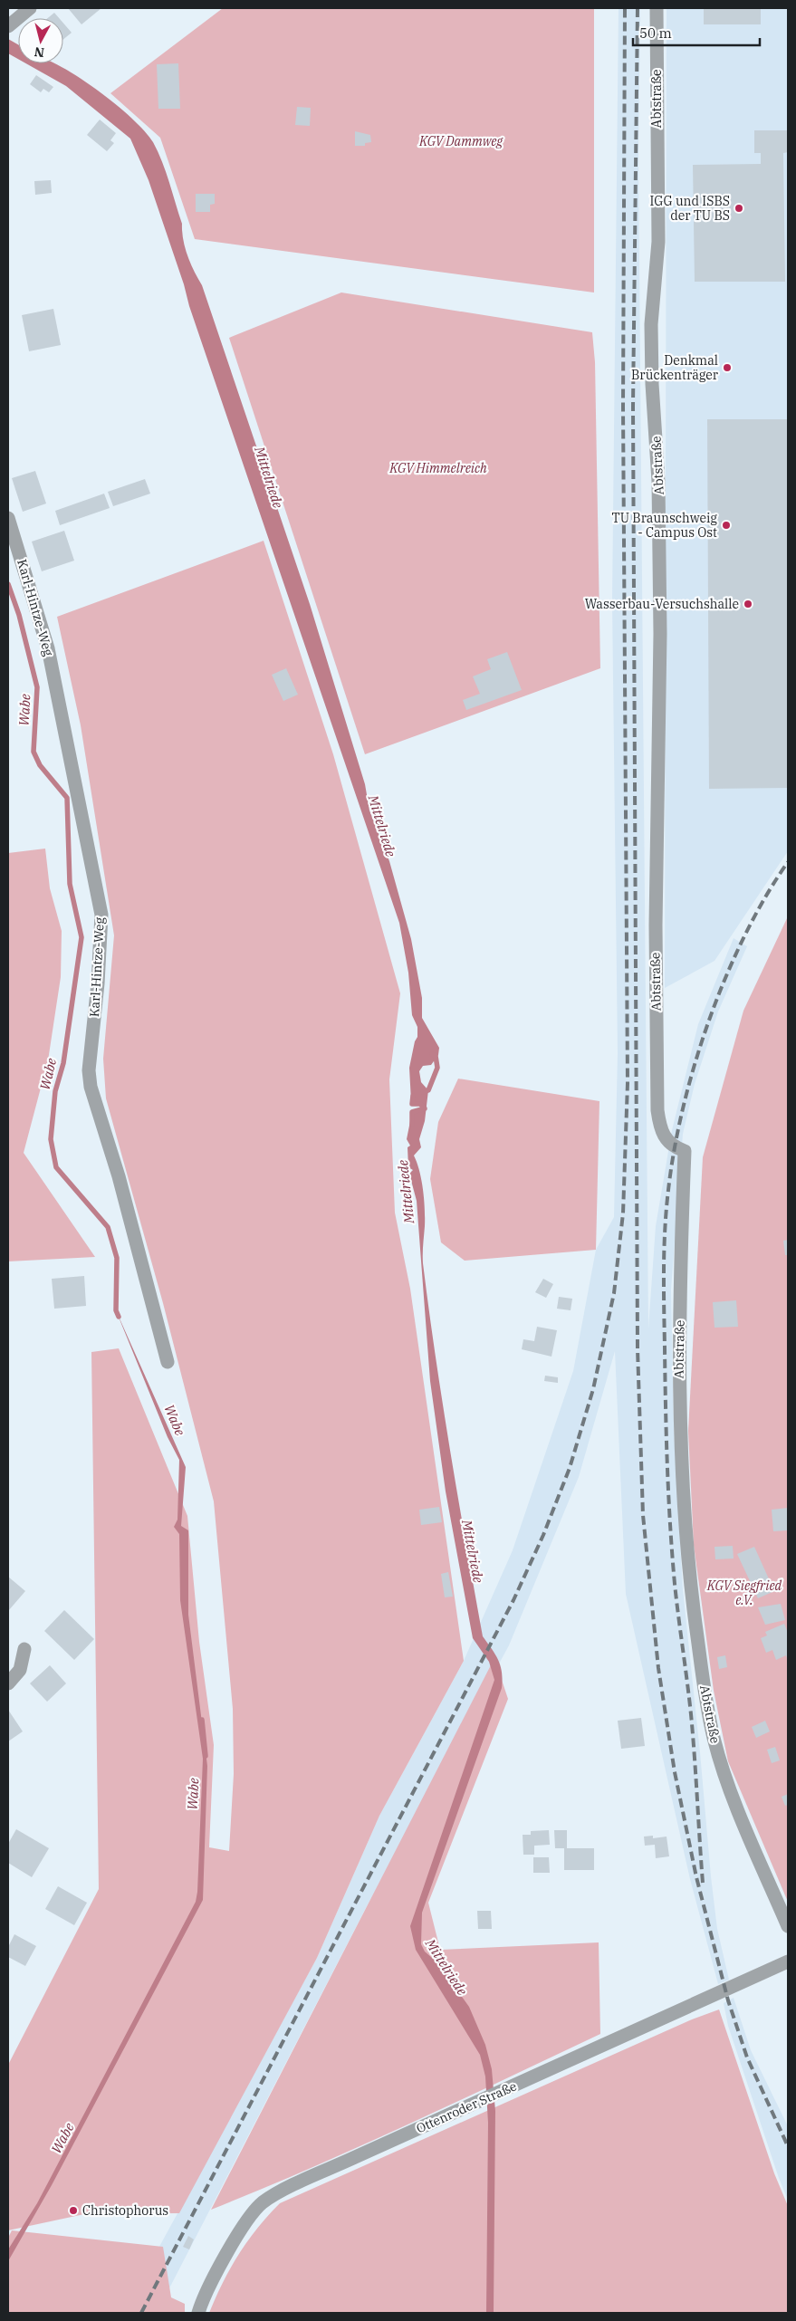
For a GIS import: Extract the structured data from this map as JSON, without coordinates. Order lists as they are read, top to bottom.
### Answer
{
  "streets": {
    "street": ["Abtstraße", "Karl-Hintze-Weg", "Ottenroder Straße"]
  },
  "water": ["Mittelriede", "Wabe"],
  "parks": ["KGV Dammweg", "KGV Himmelreich", "KGV Siegfried e.V."],
  "places": [
    "IGG und ISBS der TU BS",
    "Denkmal Brückenträger",
    "TU Braunschweig - Campus Ost",
    "Wasserbau-Versuchshalle",
    "Christophorus"
  ],
  "scale_bar": "50 m",
  "north": "bottom"
}
